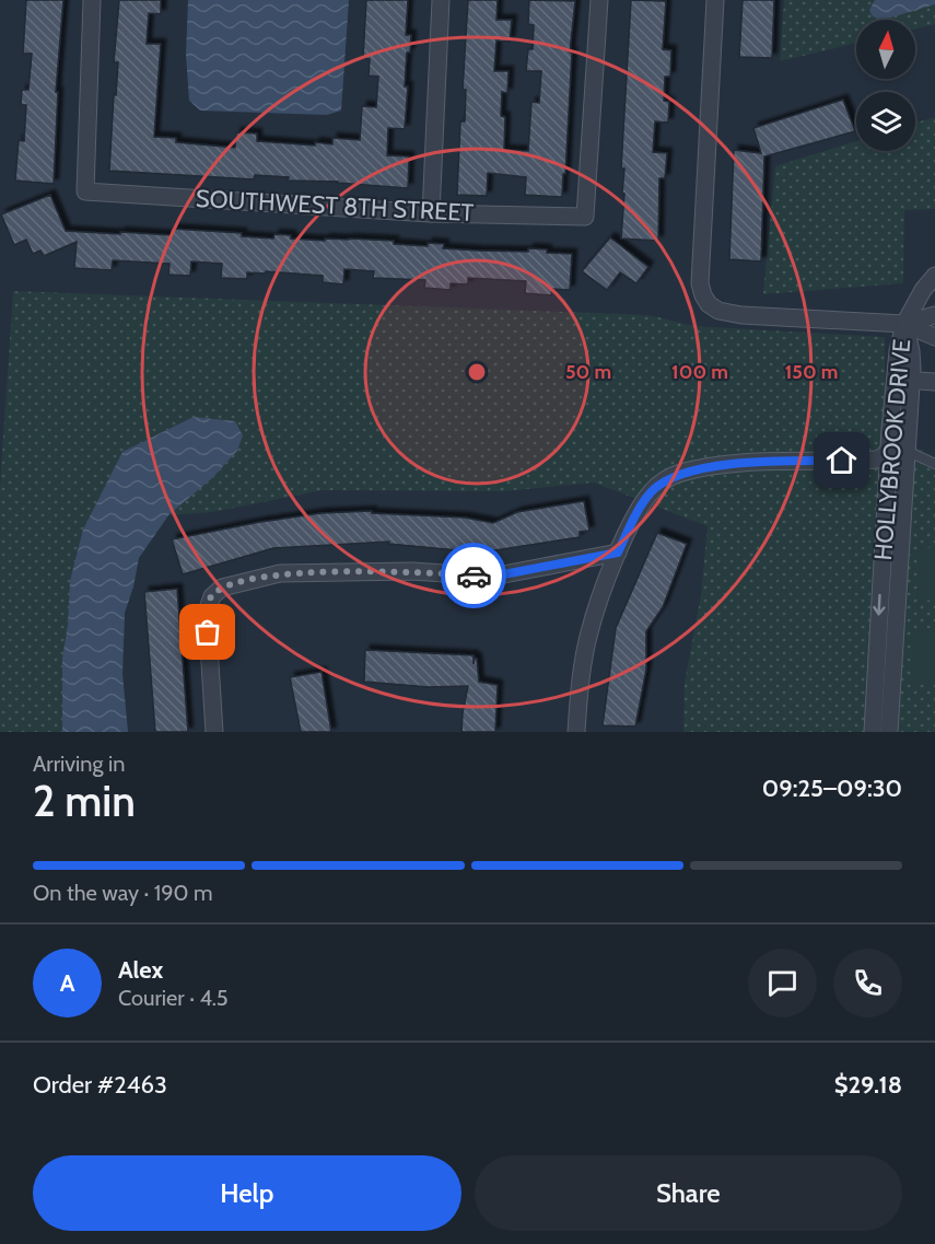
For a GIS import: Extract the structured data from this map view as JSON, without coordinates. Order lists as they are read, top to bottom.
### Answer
{
  "streets": {
    "street": ["SOUTHWEST 8TH STREET", "HOLLYBROOK DRIVE"]
  },
  "north": "top",
  "page": {
    "heading": ["2 min", "Arriving in", "09:25–09:30"],
    "panel": [
      "Alex",
      "Courier · 4.5",
      "Order #2463",
      "$29.18"
    ],
    "bar": "On the way · 190 m",
    "round": "A",
    "buttons": ["Help", "Share"]
  },
  "rings": ["50 m", "100 m", "150 m"]
}
